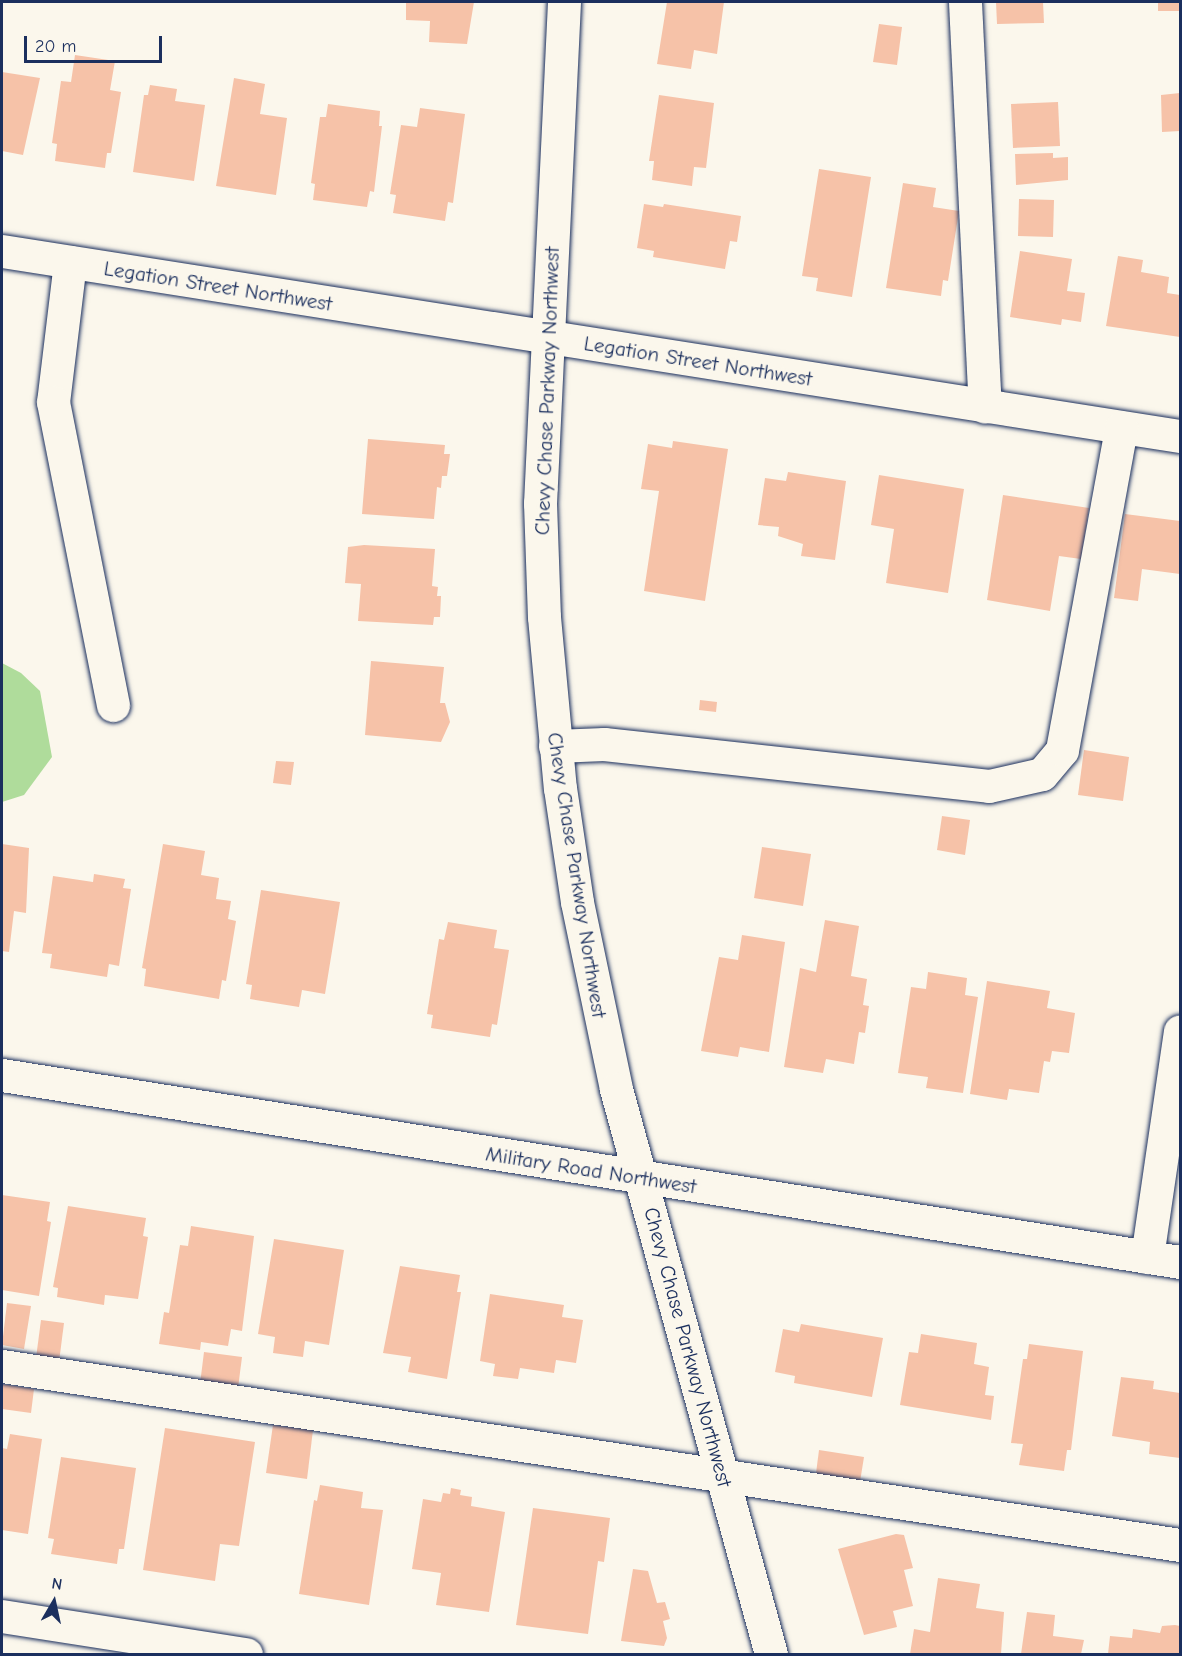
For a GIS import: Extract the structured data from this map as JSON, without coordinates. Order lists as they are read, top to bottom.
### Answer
{
  "streets": {
    "street": ["Legation Street Northwest", "Chevy Chase Parkway Northwest", "Military Road Northwest"]
  },
  "crossings": [
    ["Legation Street Northwest", "Chevy Chase Parkway Northwest"],
    ["Chevy Chase Parkway Northwest", "Military Road Northwest"]
  ],
  "scale_bar": "20 m",
  "north": "top"
}
